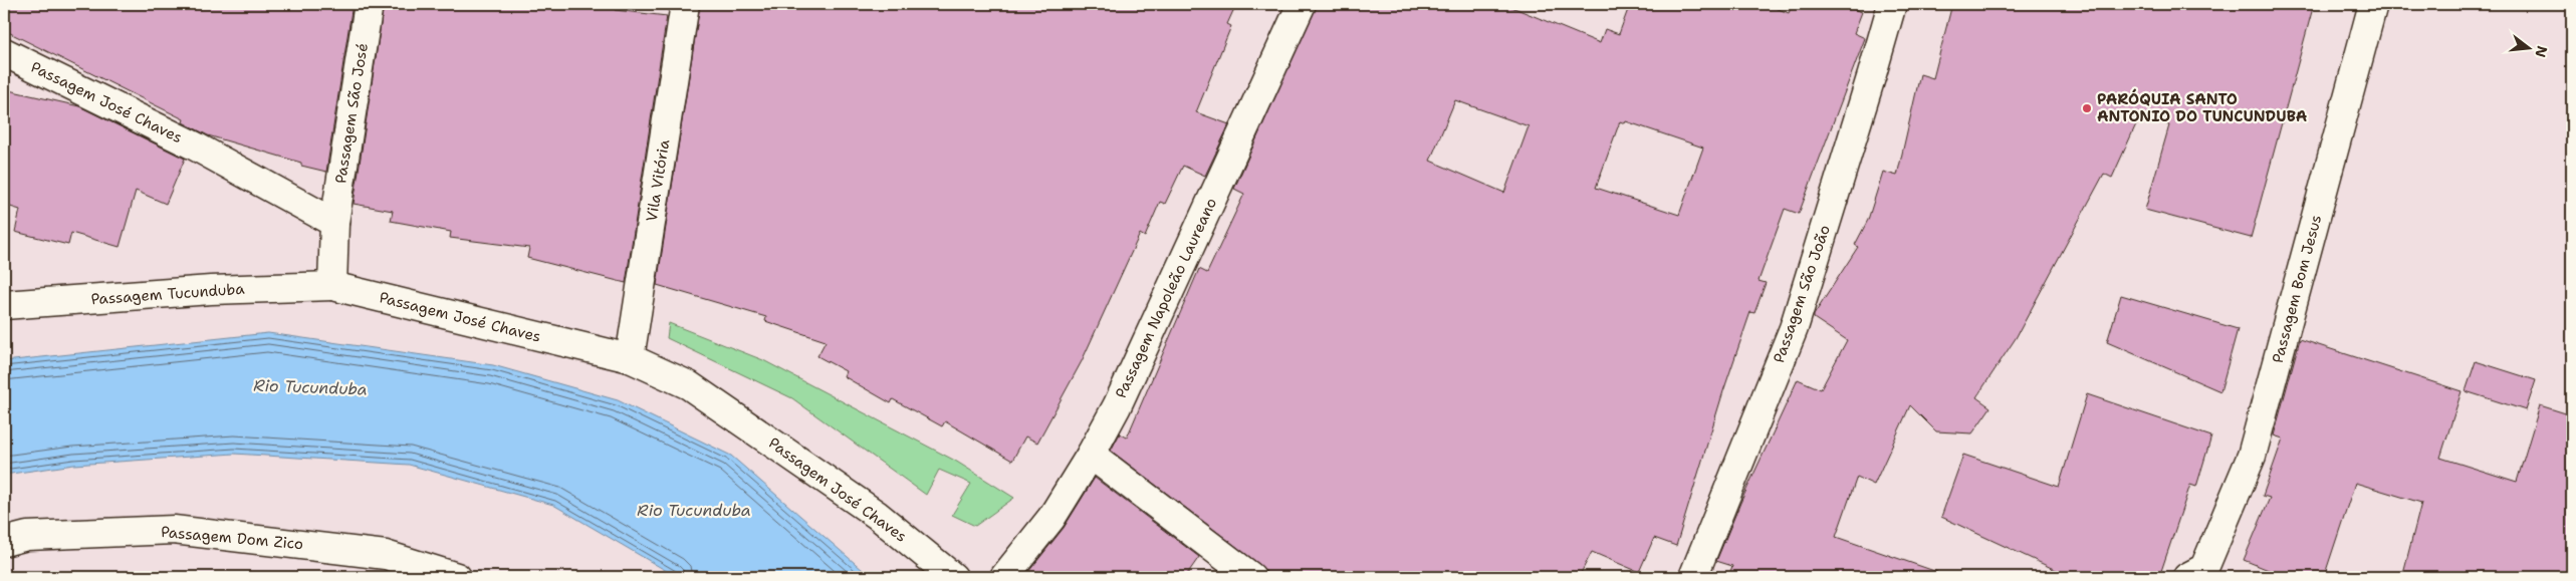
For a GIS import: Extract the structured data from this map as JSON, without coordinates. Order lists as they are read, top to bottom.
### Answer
{
  "streets": {
    "street": [
      "Passagem José Chaves",
      "Passagem São José",
      "Vila Vitória",
      "Passagem Bom Jesus",
      "Passagem Tucunduba",
      "Passagem São João",
      "Passagem Napoleão Laureano",
      "Passagem Dom Zico"
    ]
  },
  "crossings": [
    ["Passagem José Chaves", "Passagem São José"],
    ["Passagem José Chaves", "Vila Vitória"],
    ["Passagem José Chaves", "Passagem Tucunduba"]
  ],
  "water": ["Rio Tucunduba"],
  "places": ["PARÓQUIA SANTO ANTONIO DO TUNCUNDUBA"],
  "north": "right"
}
